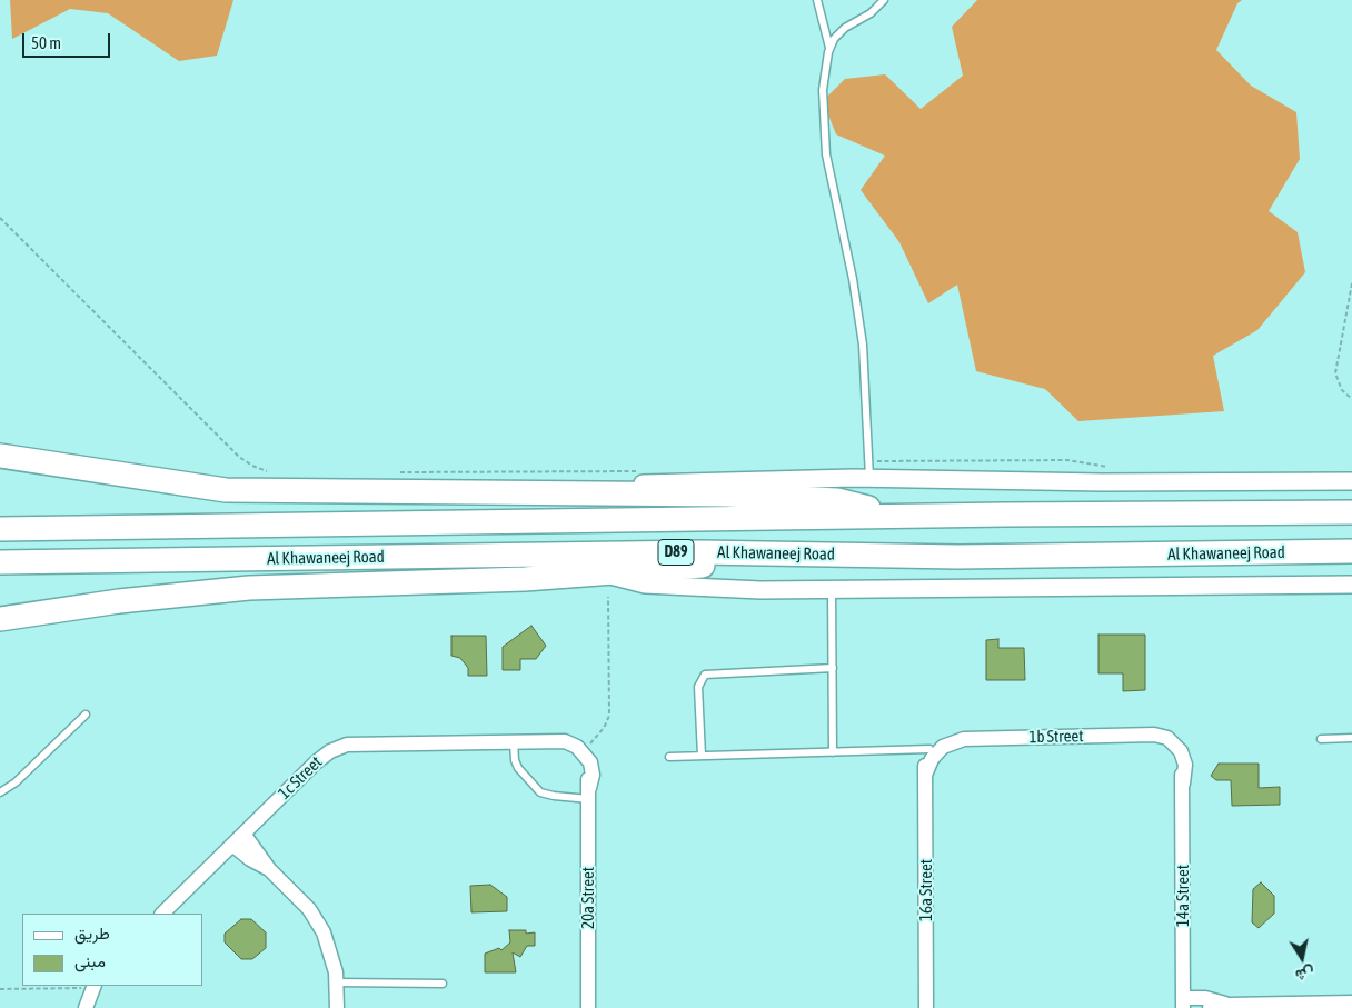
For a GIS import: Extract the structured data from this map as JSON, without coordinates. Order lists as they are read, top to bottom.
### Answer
{
  "streets": {
    "highway": ["D89", "Al Khawaneej Road"],
    "street": [
      "1b Street",
      "1c Street",
      "16a Street",
      "14a Street",
      "20a Street"
    ]
  },
  "crossings": [
    ["1b Street", "16a Street"],
    ["1b Street", "14a Street"],
    ["1c Street", "20a Street"]
  ],
  "legend": ["طريق", "مبنى"],
  "scale_bar": "50 m",
  "north": "bottom"
}
